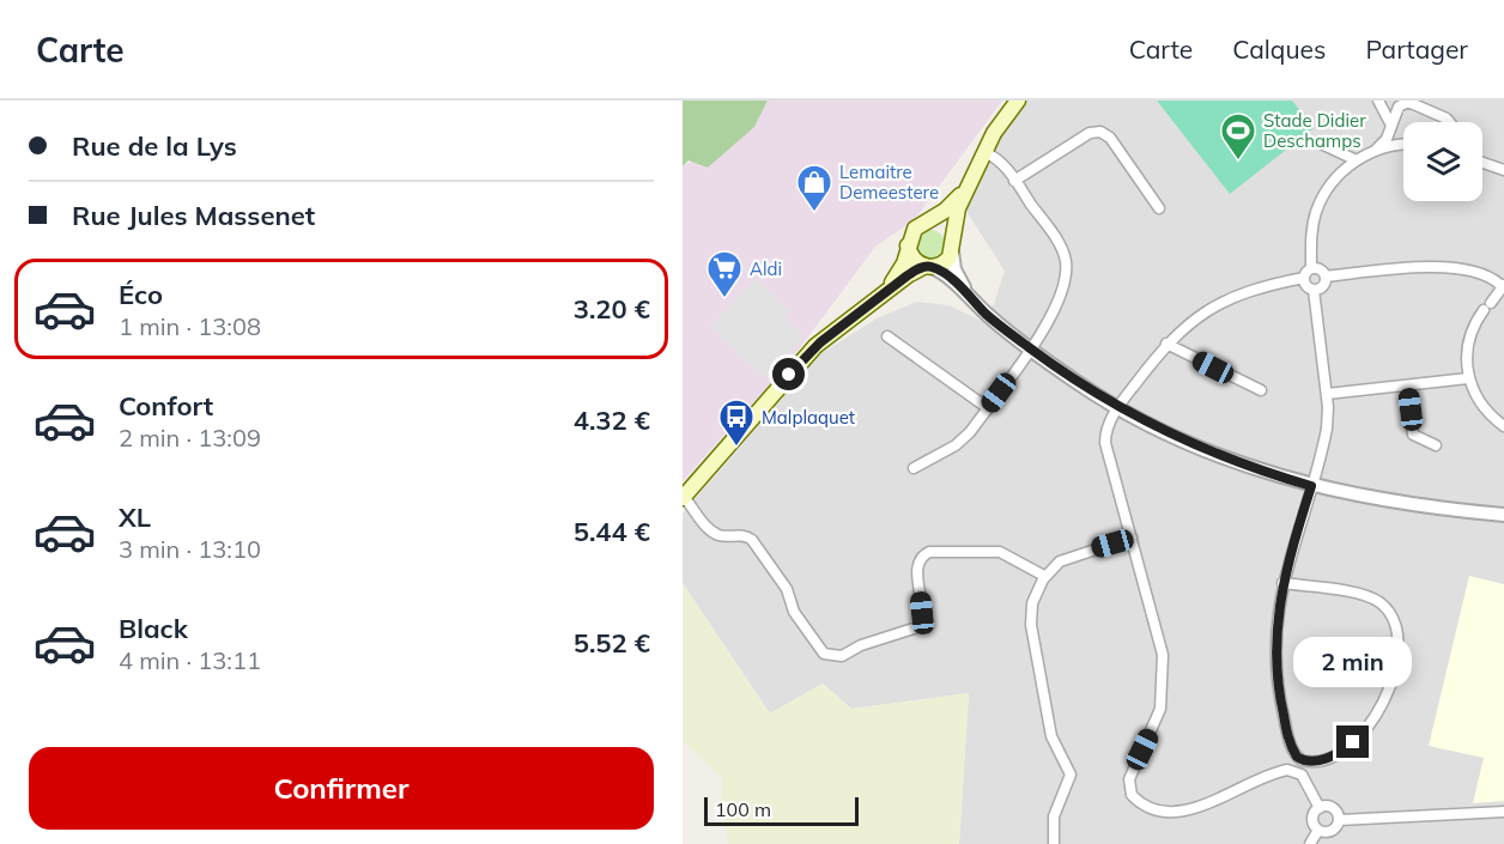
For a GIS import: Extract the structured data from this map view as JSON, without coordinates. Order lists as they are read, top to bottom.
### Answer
{
  "places": {
    "sports": ["Stade Didier Deschamps"],
    "shop": ["Lemaitre Demeestere"],
    "supermarket": ["Aldi"],
    "bus stop": ["Malplaquet"]
  },
  "scale_bar": "100 m",
  "page": {
    "header": "Carte",
    "nav": ["Carte", "Calques", "Partager"],
    "banner": ["Rue de la Lys", "Rue Jules Massenet"],
    "list": [
      {
        "name": "Éco",
        "note": "1 min · 13:08",
        "value": "3.20 €"
      },
      {
        "name": "Confort",
        "note": "2 min · 13:09",
        "value": "4.32 €"
      },
      {
        "name": "XL",
        "note": "3 min · 13:10",
        "value": "5.44 €"
      },
      {
        "name": "Black",
        "note": "4 min · 13:11",
        "value": "5.52 €"
      }
    ],
    "bubble": "2 min",
    "buttons": "Confirmer",
    "scale": "100 m"
  }
}
